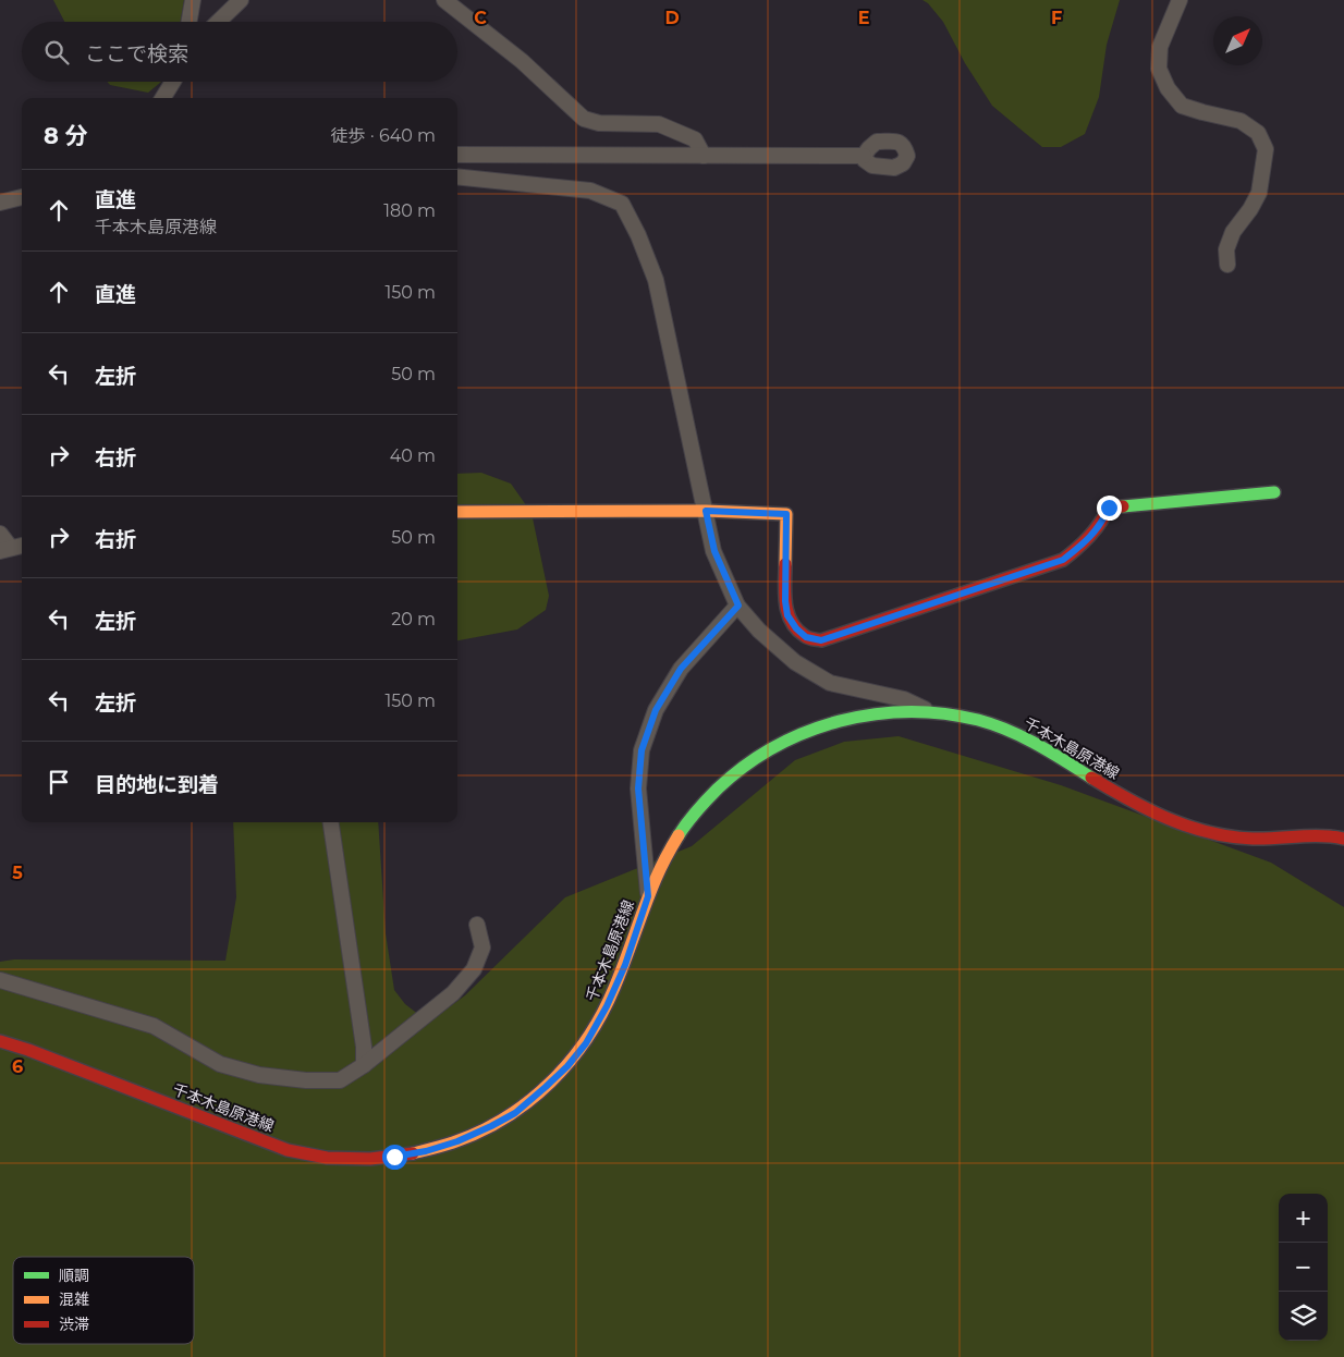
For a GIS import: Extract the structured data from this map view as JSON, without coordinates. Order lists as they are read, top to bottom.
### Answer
{
  "streets": {
    "main road": ["千本木島原港線"]
  },
  "legend": ["順調", "混雑", "渋滞"],
  "north": "top right",
  "page": {
    "search": "ここで検索",
    "heading": ["8 分", "徒歩 · 640 m"],
    "list": [
      ["直進", "千本木島原港線", "180 m"],
      ["直進", "150 m"],
      ["左折", "50 m"],
      ["右折", "40 m"],
      ["右折", "50 m"],
      ["左折", "20 m"],
      ["左折", "150 m"],
      "目的地に到着"
    ],
    "map_buttons": ["+", "−"]
  },
  "grid": {
    "columns": [
      "C",
      "D",
      "E",
      "F"
    ],
    "rows": ["5", "6"]
  }
}
